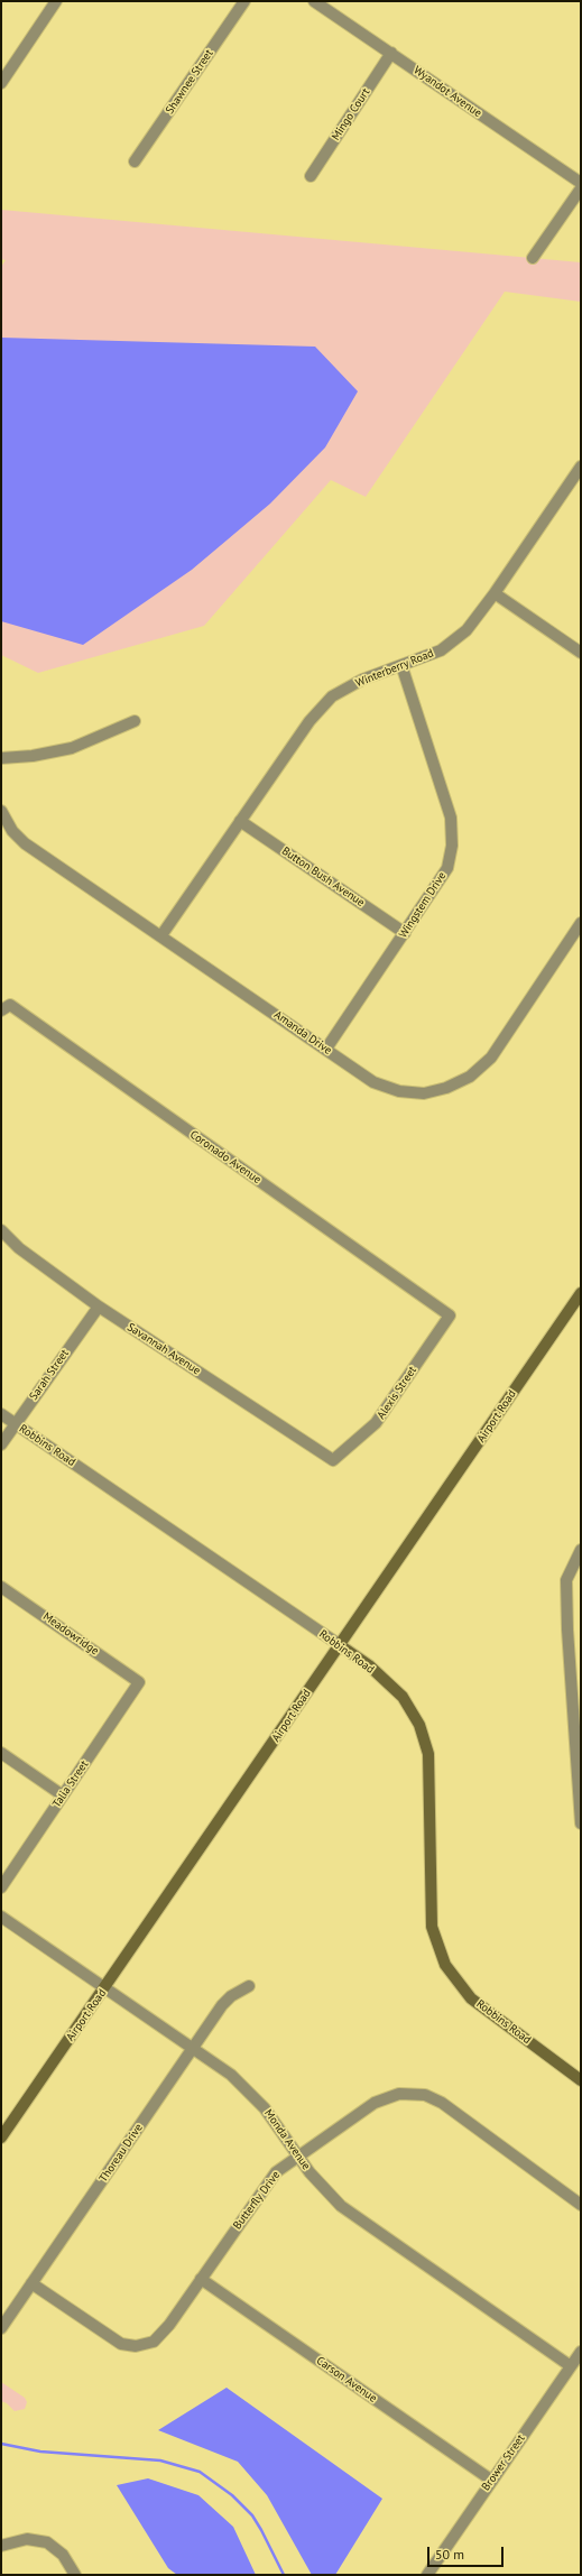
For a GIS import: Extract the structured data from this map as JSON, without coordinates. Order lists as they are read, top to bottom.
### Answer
{
  "streets": {
    "main road": ["Airport Road", "Robbins Road"],
    "street": [
      "Shawnee Street",
      "Wyandot Avenue",
      "Mingo Court",
      "Winterberry Road",
      "Button Bush Avenue",
      "Wingstem Drive",
      "Amanda Drive",
      "Coronado Avenue",
      "Savannah Avenue",
      "Sarah Street",
      "Alexis Street",
      "Meadowridge",
      "Talia Street",
      "Monda Avenue",
      "Thoreau Drive",
      "Butterfly Drive",
      "Carson Avenue",
      "Brower Street"
    ]
  },
  "crossings": [
    ["Wyandot Avenue", "Mingo Court"],
    ["Winterberry Road", "Button Bush Avenue"],
    ["Winterberry Road", "Wingstem Drive"],
    ["Winterberry Road", "Amanda Drive"],
    ["Button Bush Avenue", "Wingstem Drive"],
    ["Wingstem Drive", "Amanda Drive"],
    ["Coronado Avenue", "Alexis Street"],
    ["Savannah Avenue", "Sarah Street"],
    ["Savannah Avenue", "Alexis Street"],
    ["Sarah Street", "Robbins Road"],
    ["Airport Road", "Robbins Road"],
    ["Airport Road", "Monda Avenue"],
    ["Meadowridge", "Talia Street"],
    ["Monda Avenue", "Thoreau Drive"],
    ["Monda Avenue", "Butterfly Drive"],
    ["Monda Avenue", "Brower Street"],
    ["Thoreau Drive", "Butterfly Drive"],
    ["Butterfly Drive", "Carson Avenue"],
    ["Carson Avenue", "Brower Street"]
  ],
  "scale_bar": "50 m"
}
